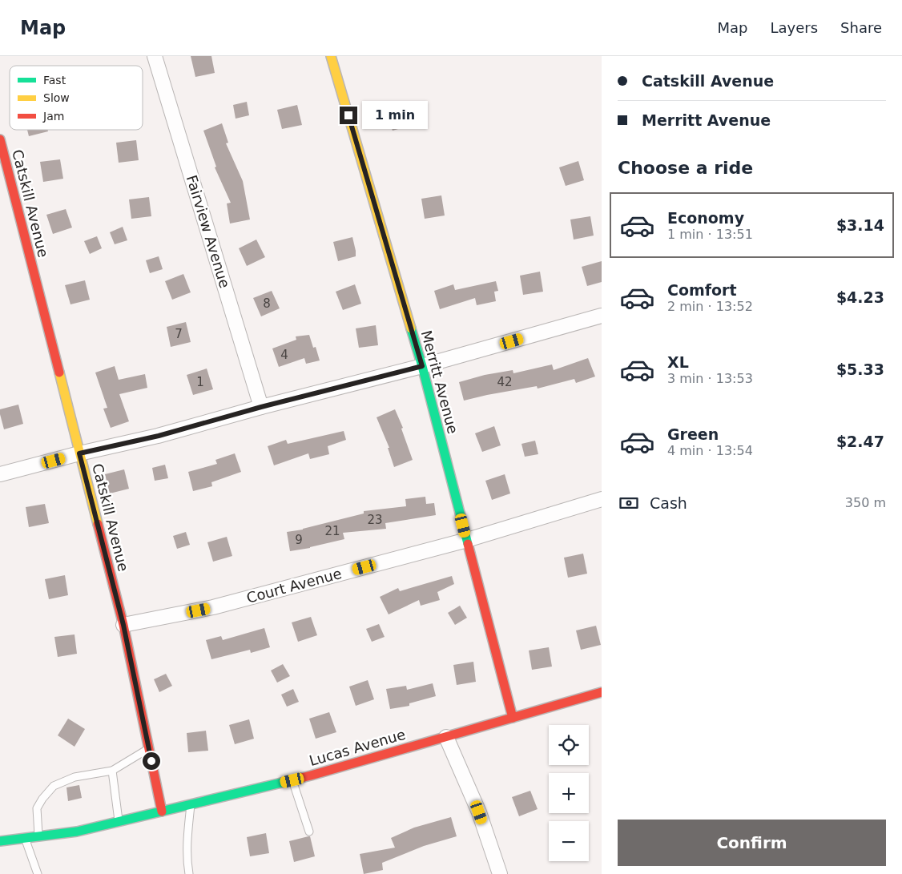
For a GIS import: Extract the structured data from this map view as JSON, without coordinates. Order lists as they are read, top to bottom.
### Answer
{
  "streets": {
    "street": [
      "Catskill Avenue",
      "Fairview Avenue",
      "Merritt Avenue",
      "Court Avenue",
      "Lucas Avenue"
    ]
  },
  "crossings": [
    ["Catskill Avenue", "Court Avenue"],
    ["Catskill Avenue", "Lucas Avenue"],
    ["Merritt Avenue", "Court Avenue"],
    ["Merritt Avenue", "Lucas Avenue"]
  ],
  "house_numbers": [
    "8",
    "7",
    "4",
    "1",
    "42",
    "23",
    "21",
    "9"
  ],
  "legend": ["Fast", "Slow", "Jam"],
  "page": {
    "header": "Map",
    "nav": ["Map", "Layers", "Share"],
    "banner": ["Catskill Avenue", "Merritt Avenue"],
    "bubble": "1 min",
    "heading": "Choose a ride",
    "list": [
      {
        "name": "Economy",
        "note": "1 min · 13:51",
        "value": "$3.14"
      },
      {
        "name": "Comfort",
        "note": "2 min · 13:52",
        "value": "$4.23"
      },
      {
        "name": "XL",
        "note": "3 min · 13:53",
        "value": "$5.33"
      },
      {
        "name": "Green",
        "note": "4 min · 13:54",
        "value": "$2.47"
      }
    ],
    "pay": ["Cash", "350 m"],
    "map_buttons": ["+", "−"],
    "buttons": "Confirm"
  }
}
